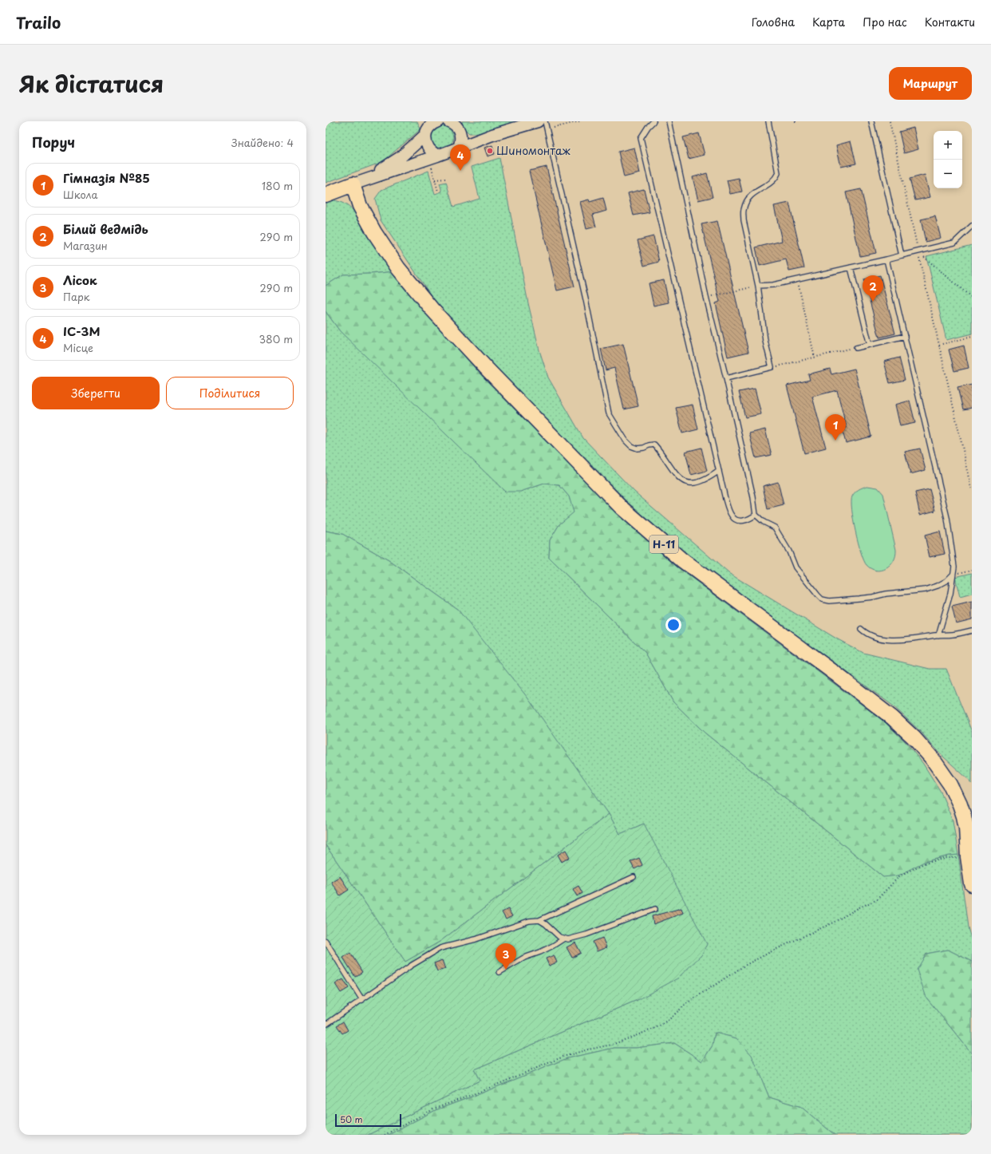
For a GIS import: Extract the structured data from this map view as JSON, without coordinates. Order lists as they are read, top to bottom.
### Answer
{
  "streets": {
    "main road": ["Н-11"]
  },
  "places": ["Шиномонтаж"],
  "scale_bar": "50 m",
  "page": {
    "header": "Trailo",
    "nav": [
      "Головна",
      "Карта",
      "Про нас",
      "Контакти"
    ],
    "title": "Як дістатися",
    "buttons": [
      "Маршрут",
      ["Зберегти", "Поділитися"]
    ],
    "heading": ["Поруч", "Знайдено: 4"],
    "map_buttons": ["+", "−"],
    "pins": [
      "4",
      "2",
      "1",
      "3"
    ],
    "list": [
      {
        "mark": "1",
        "name": "Гімназія №85",
        "note": "Школа",
        "value": "180 m"
      },
      {
        "mark": "2",
        "name": "Білий ведмідь",
        "note": "Магазин",
        "value": "290 m"
      },
      {
        "mark": "3",
        "name": "Лісок",
        "note": "Парк",
        "value": "290 m"
      },
      {
        "mark": "4",
        "name": "ІС-3М",
        "note": "Місце",
        "value": "380 m"
      }
    ],
    "scale": "50 m"
  }
}
